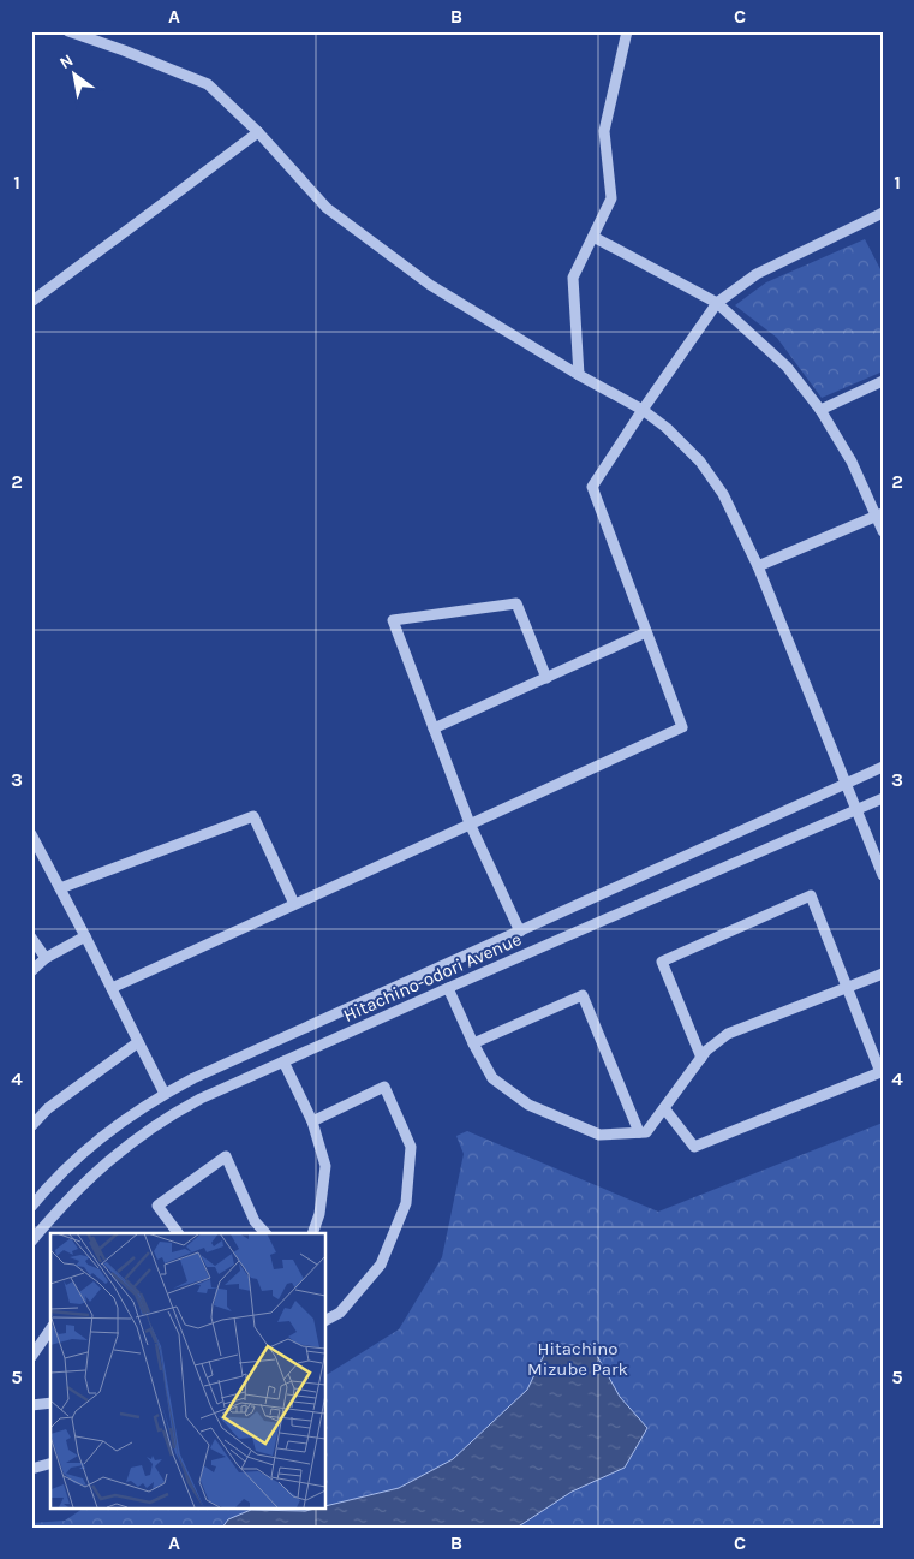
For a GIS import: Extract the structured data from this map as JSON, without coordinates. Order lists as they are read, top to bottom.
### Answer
{
  "streets": {
    "street": ["Hitachino-odori Avenue"]
  },
  "parks": ["Hitachino Mizube Park"],
  "north": "top left",
  "grid": {
    "columns": ["A", "B", "C"],
    "rows": [
      "1",
      "2",
      "3",
      "4",
      "5"
    ]
  }
}
